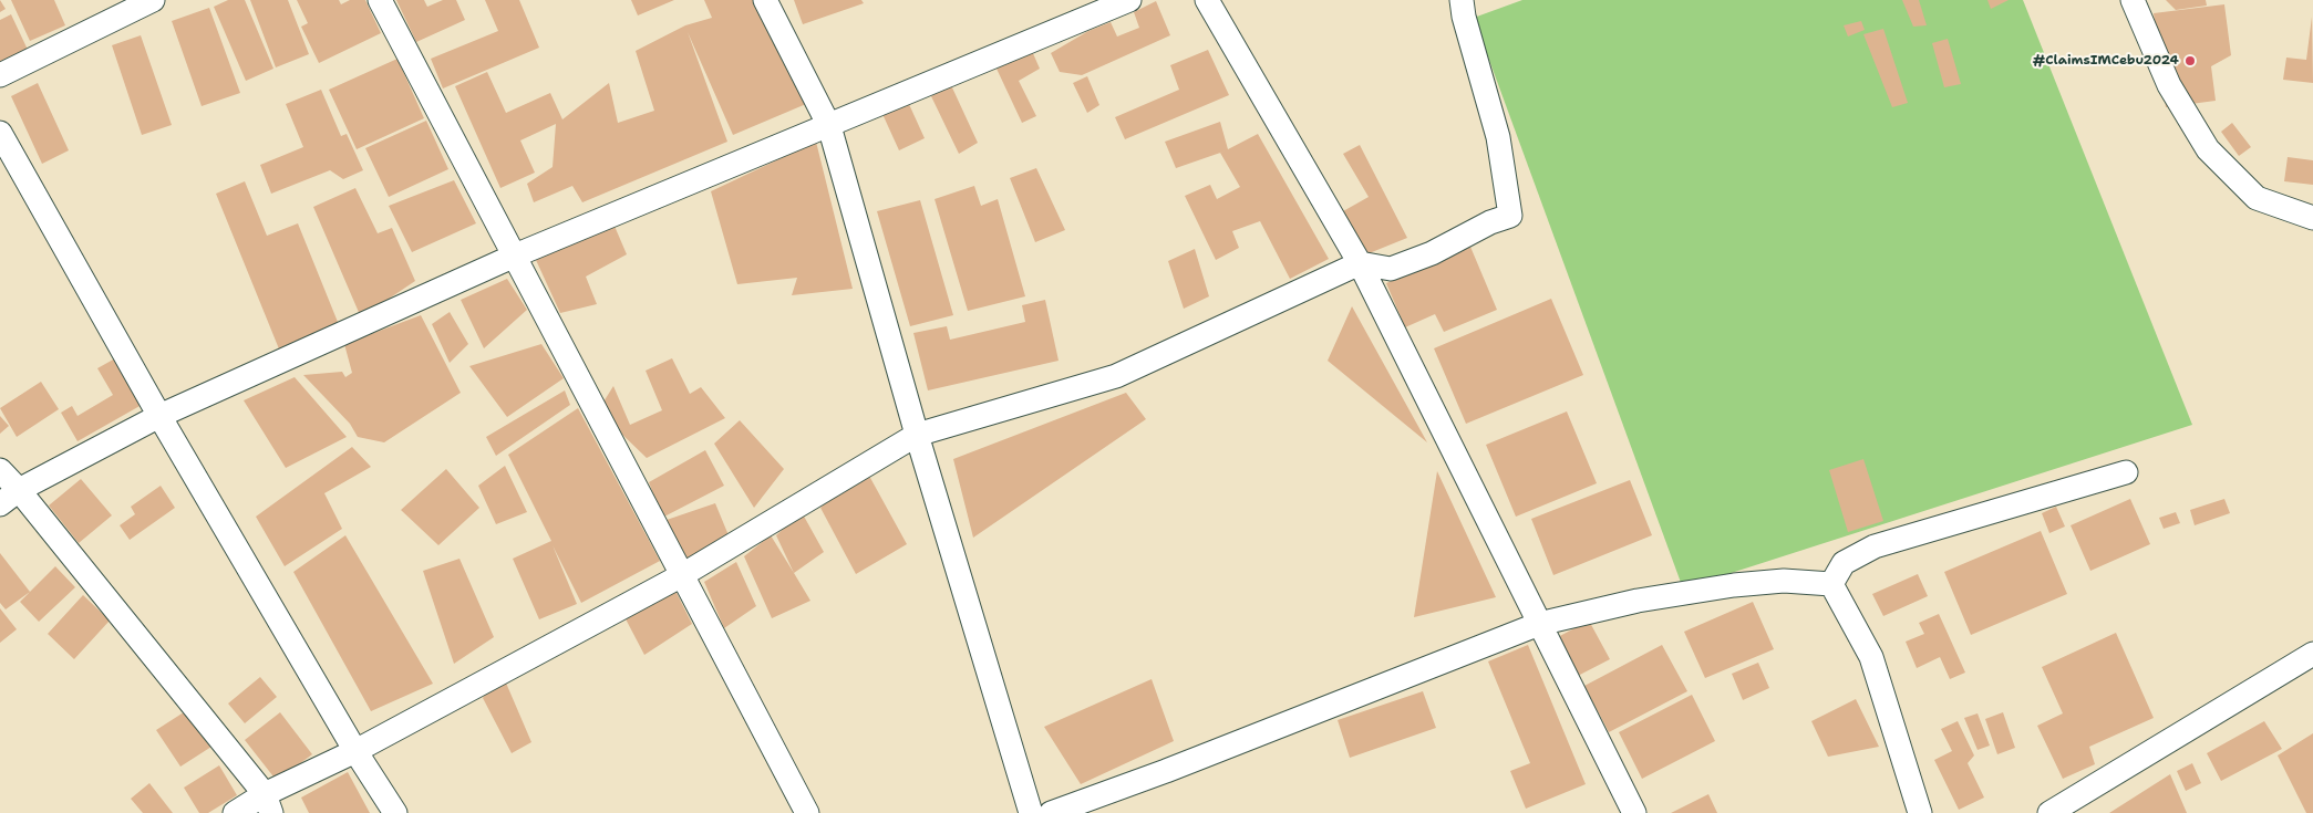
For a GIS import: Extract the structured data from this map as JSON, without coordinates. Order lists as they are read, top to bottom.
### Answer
{
  "places": ["#ClaimsIMCebu2024"]
}
